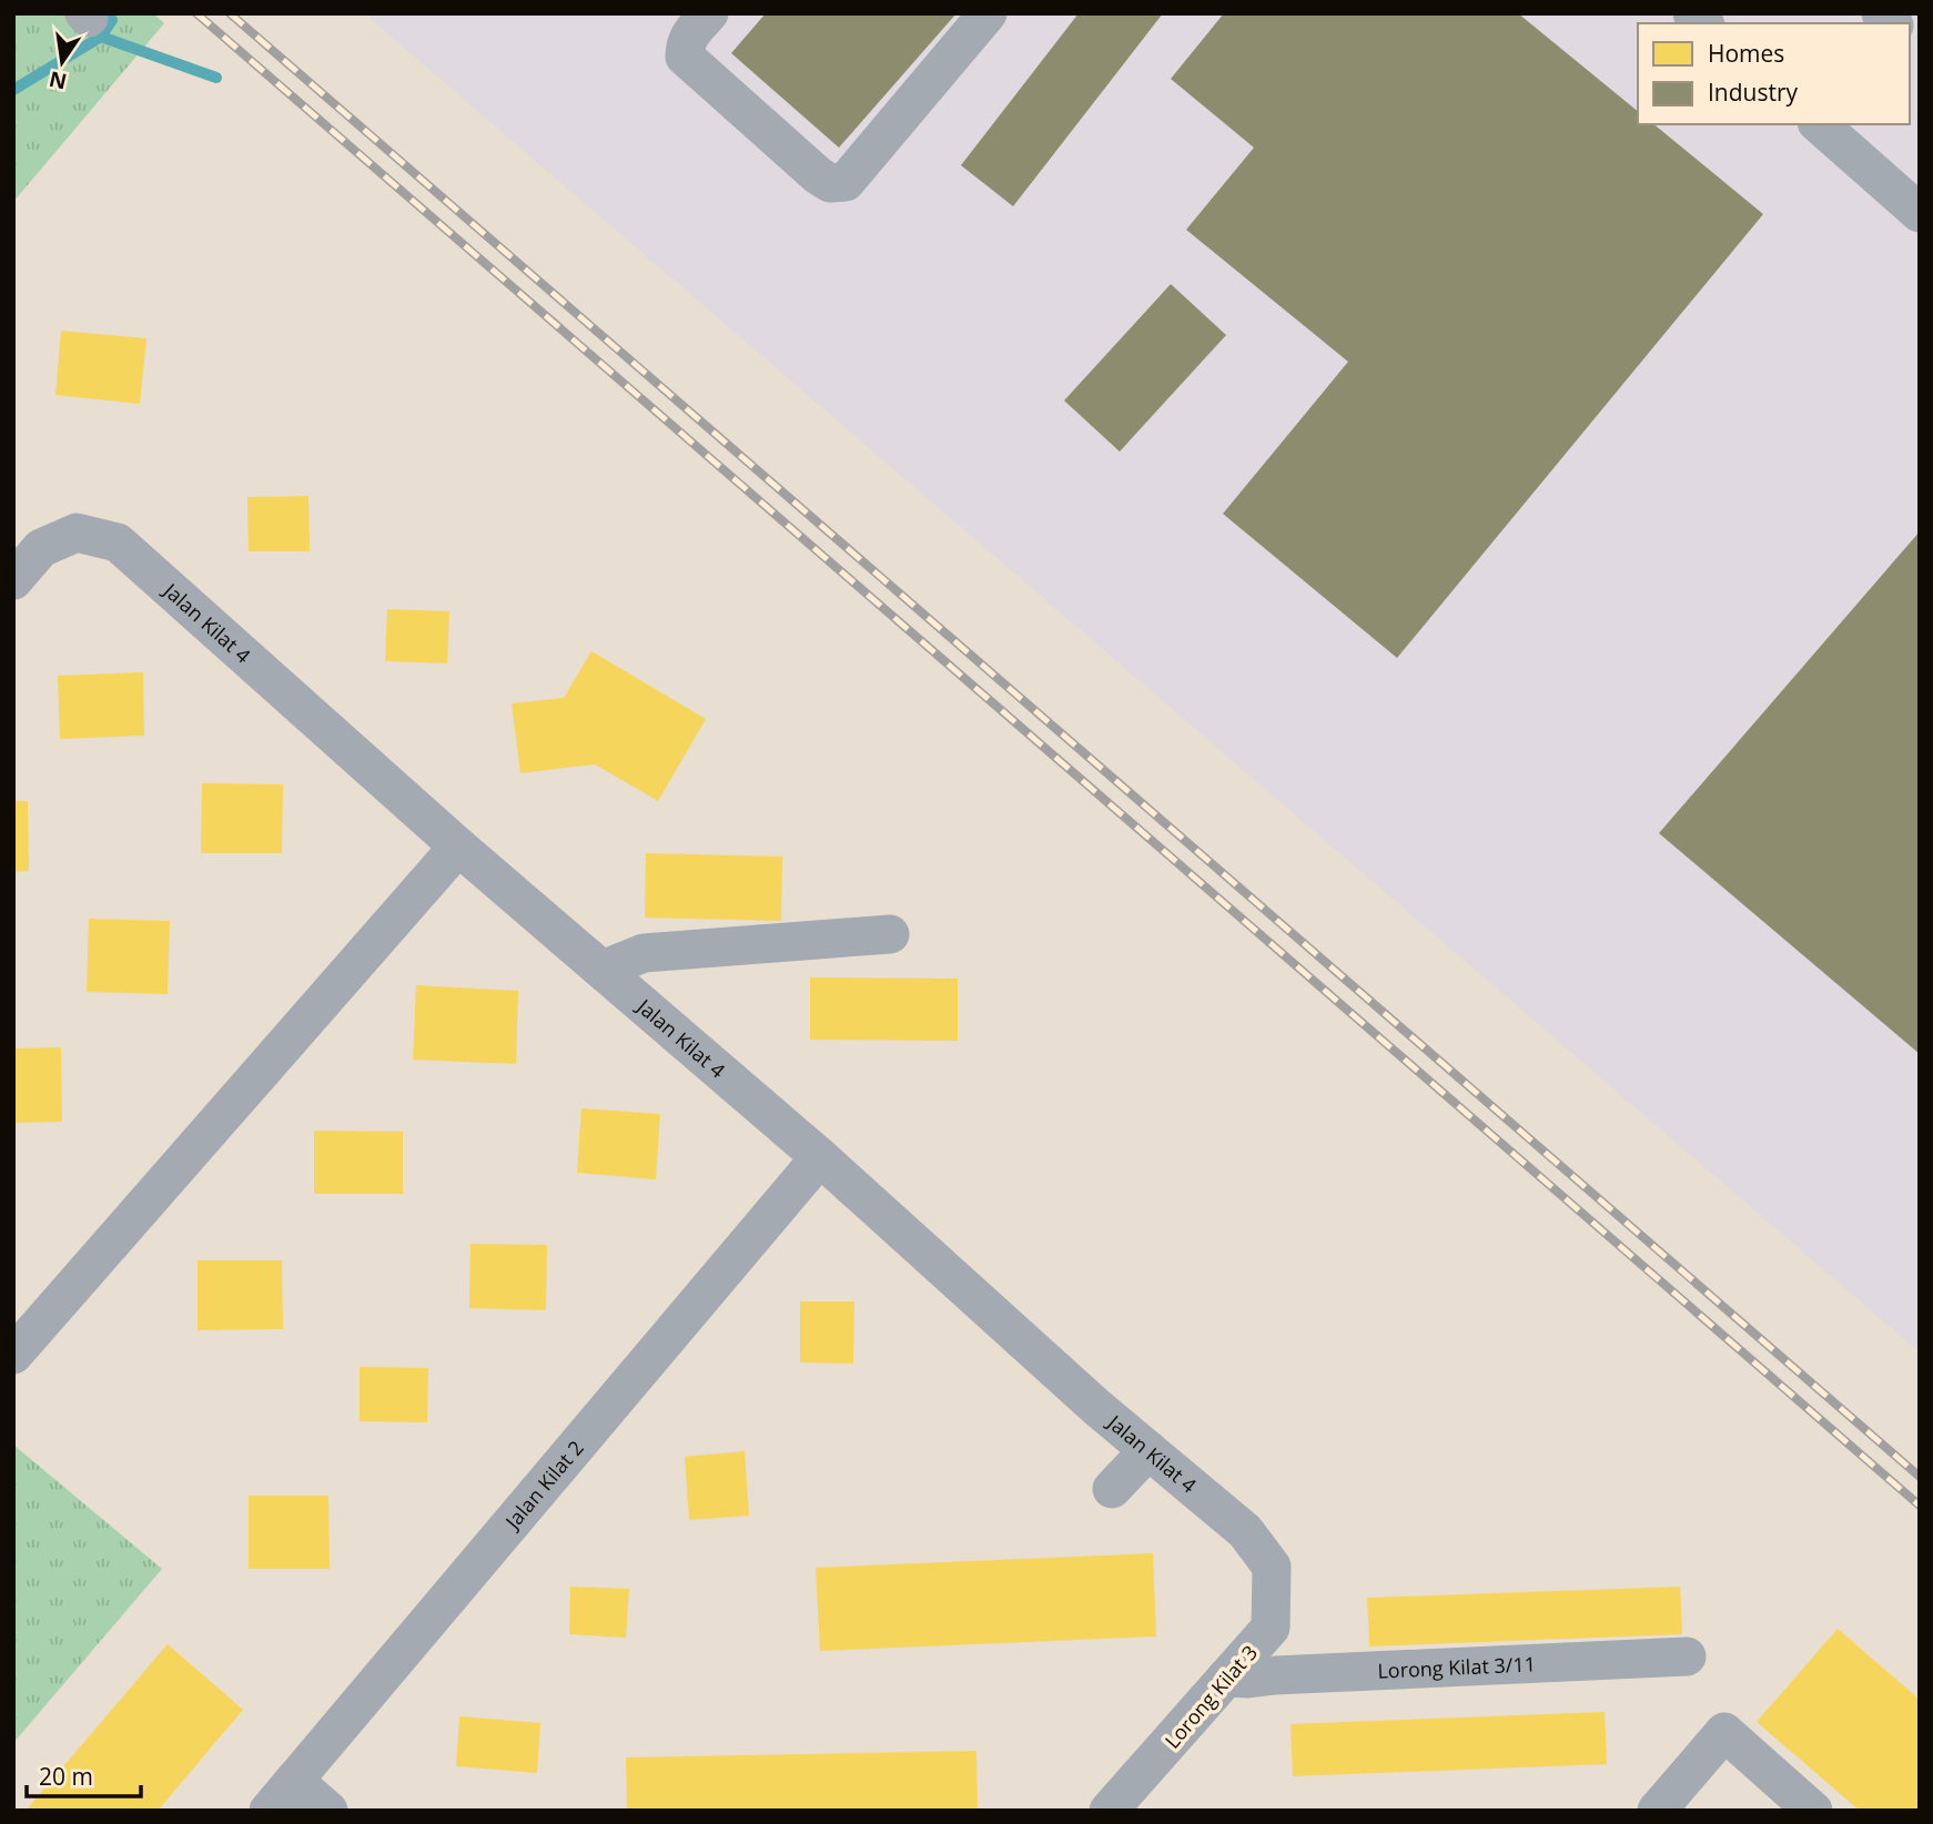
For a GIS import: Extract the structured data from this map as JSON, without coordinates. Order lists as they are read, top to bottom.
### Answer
{
  "streets": {
    "street": [
      "Jalan Kilat 4",
      "Jalan Kilat 2",
      "Lorong Kilat 3/11",
      "Lorong Kilat 3"
    ]
  },
  "crossings": [
    ["Jalan Kilat 4", "Jalan Kilat 2"],
    ["Jalan Kilat 4", "Lorong Kilat 3"],
    ["Lorong Kilat 3/11", "Lorong Kilat 3"]
  ],
  "legend": ["Homes", "Industry"],
  "scale_bar": "20 m",
  "north": "bottom"
}
